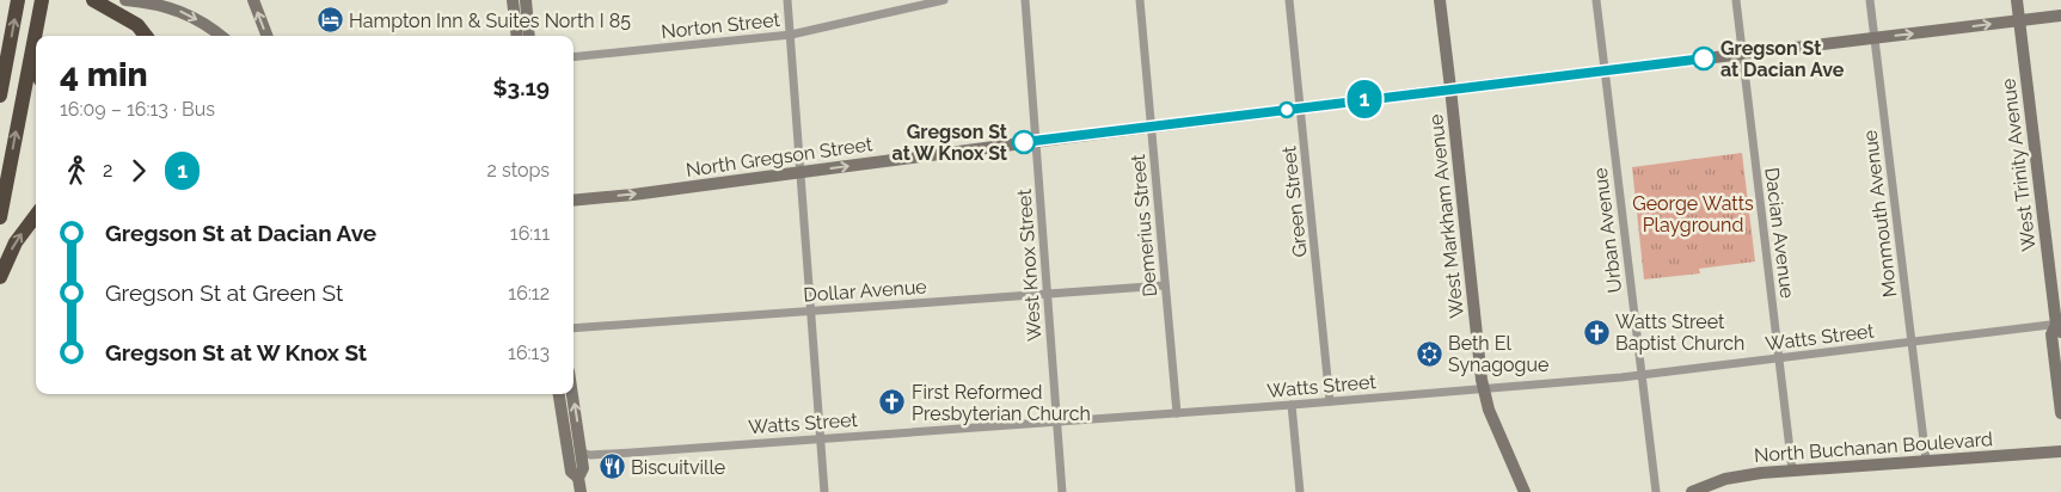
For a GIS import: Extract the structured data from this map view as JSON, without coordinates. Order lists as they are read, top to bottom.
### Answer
{
  "streets": {
    "main road": [
      "North Gregson Street",
      "West Trinity Avenue",
      "West Markham Avenue",
      "North Buchanan Boulevard"
    ],
    "street": [
      "Norton Street",
      "Green Street",
      "Monmouth Avenue",
      "Demerius Street",
      "Urban Avenue",
      "Dacian Avenue",
      "West Knox Street",
      "Dollar Avenue",
      "Watts Street"
    ]
  },
  "crossings": [
    ["North Gregson Street", "West Trinity Avenue"],
    ["North Gregson Street", "Green Street"],
    ["North Gregson Street", "Monmouth Avenue"],
    ["North Gregson Street", "West Markham Avenue"],
    ["North Gregson Street", "Demerius Street"],
    ["North Gregson Street", "Urban Avenue"],
    ["North Gregson Street", "Dacian Avenue"],
    ["North Gregson Street", "West Knox Street"],
    ["West Trinity Avenue", "Watts Street"],
    ["Green Street", "Watts Street"],
    ["Monmouth Avenue", "Watts Street"],
    ["Monmouth Avenue", "North Buchanan Boulevard"],
    ["West Markham Avenue", "Watts Street"],
    ["Demerius Street", "Dollar Avenue"],
    ["Demerius Street", "Watts Street"],
    ["Urban Avenue", "Watts Street"],
    ["Dacian Avenue", "Watts Street"],
    ["Dacian Avenue", "North Buchanan Boulevard"],
    ["West Knox Street", "Dollar Avenue"],
    ["West Knox Street", "Watts Street"]
  ],
  "one_way": ["North Gregson Street"],
  "parks": ["George Watts Playground"],
  "places": {
    "hotel": ["Hampton Inn & Suites North I 85"],
    "other": ["Gregson St at Dacian Ave", "Gregson St at W Knox St"],
    "church": ["Watts Street Baptist Church", "First Reformed Presbyterian Church"],
    "synagogue": ["Beth El Synagogue"],
    "restaurant": ["Biscuitville"]
  },
  "lines": ["bus line 1"],
  "page": {
    "on_map": "1",
    "heading": ["4 min", "16:09 – 16:13 · Bus", "$3.19"],
    "legs": ["2", "1", "2 stops"],
    "list": [
      {
        "name": "Gregson St at Dacian Ave",
        "value": "16:11"
      },
      {
        "name": "Gregson St at Green St",
        "value": "16:12"
      },
      {
        "name": "Gregson St at W Knox St",
        "value": "16:13"
      }
    ]
  }
}
